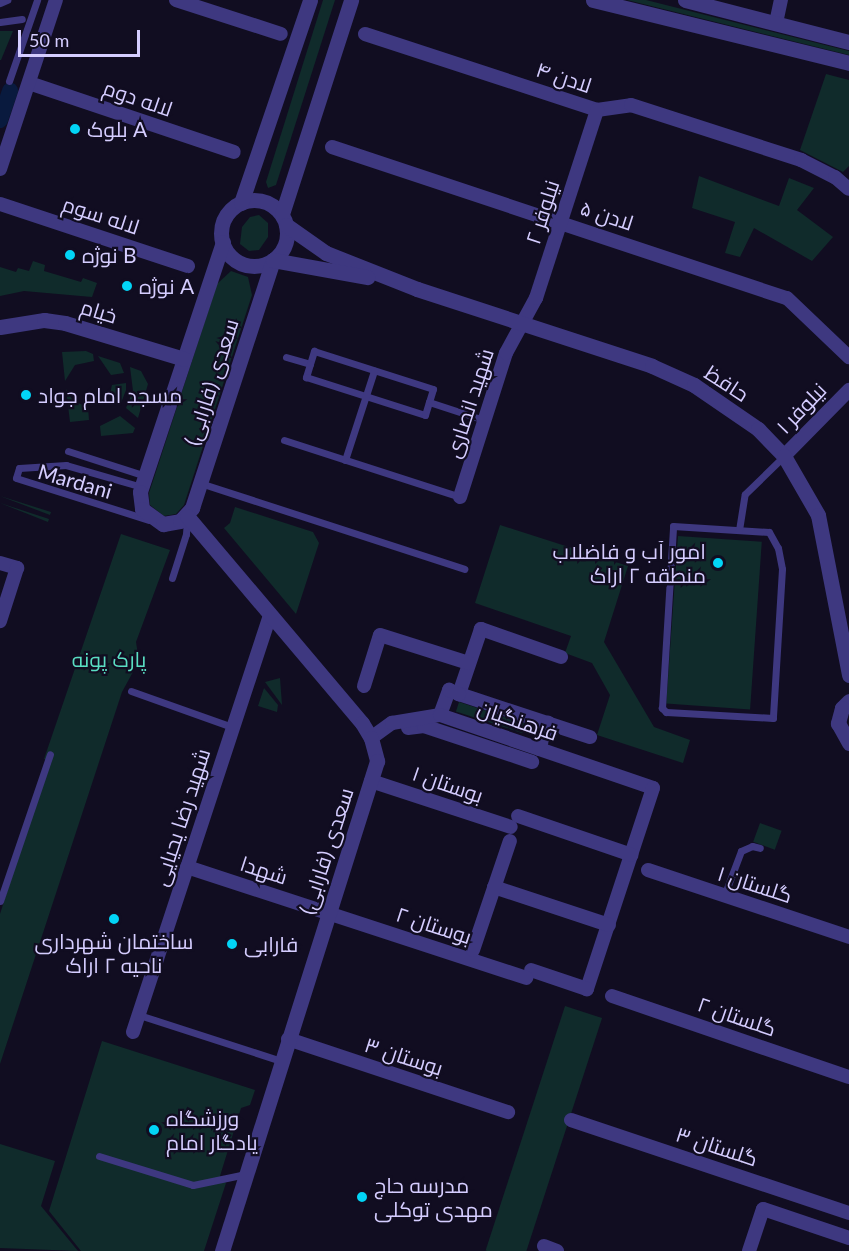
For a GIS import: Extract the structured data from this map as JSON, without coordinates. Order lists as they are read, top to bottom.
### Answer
{
  "streets": {
    "street": [
      "لادن ۴",
      "لاله دوم",
      "نیلوفر ۲",
      "لاله سوم",
      "لادن ۵",
      "خیام",
      "سعدی (فارابی)",
      "حافظ",
      "شهید انصاری",
      "نیلوفر ۱",
      "فرهنگیان",
      "بوستان ۱",
      "شهید رضا یحیایی",
      "شهدا",
      "گلستان ۱",
      "بوستان ۲",
      "گلستان ۲",
      "بوستان ۳",
      "گلستان ۳"
    ],
    "lane": ["Mardani"]
  },
  "crossings": [
    ["لادن ۴", "نیلوفر ۲"],
    ["نیلوفر ۲", "لادن ۵"],
    ["نیلوفر ۲", "حافظ"],
    ["نیلوفر ۲", "شهید انصاری"],
    ["خیام", "سعدی (فارابی)"],
    ["سعدی (فارابی)", "Mardani"],
    ["سعدی (فارابی)", "فرهنگیان"],
    ["سعدی (فارابی)", "بوستان ۱"],
    ["سعدی (فارابی)", "شهدا"],
    ["سعدی (فارابی)", "بوستان ۲"],
    ["سعدی (فارابی)", "بوستان ۳"],
    ["حافظ", "شهید انصاری"],
    ["حافظ", "نیلوفر ۱"],
    ["فرهنگیان", "بوستان ۱"],
    ["شهید رضا یحیایی", "شهدا"],
    ["شهدا", "بوستان ۲"]
  ],
  "parks": ["پارک پونه"],
  "places": [
    "بلوک A",
    "نوژه B",
    "نوژه A",
    "مسجد امام جواد",
    "امور آب و فاضلاب منطقه ۲ اراک",
    "ساختمان شهرداری ناحیه ۲ اراک",
    "فارابی",
    "ورزشگاه یادگار امام",
    "مدرسه حاج مهدی توکلی"
  ],
  "scale_bar": "50 m"
}
